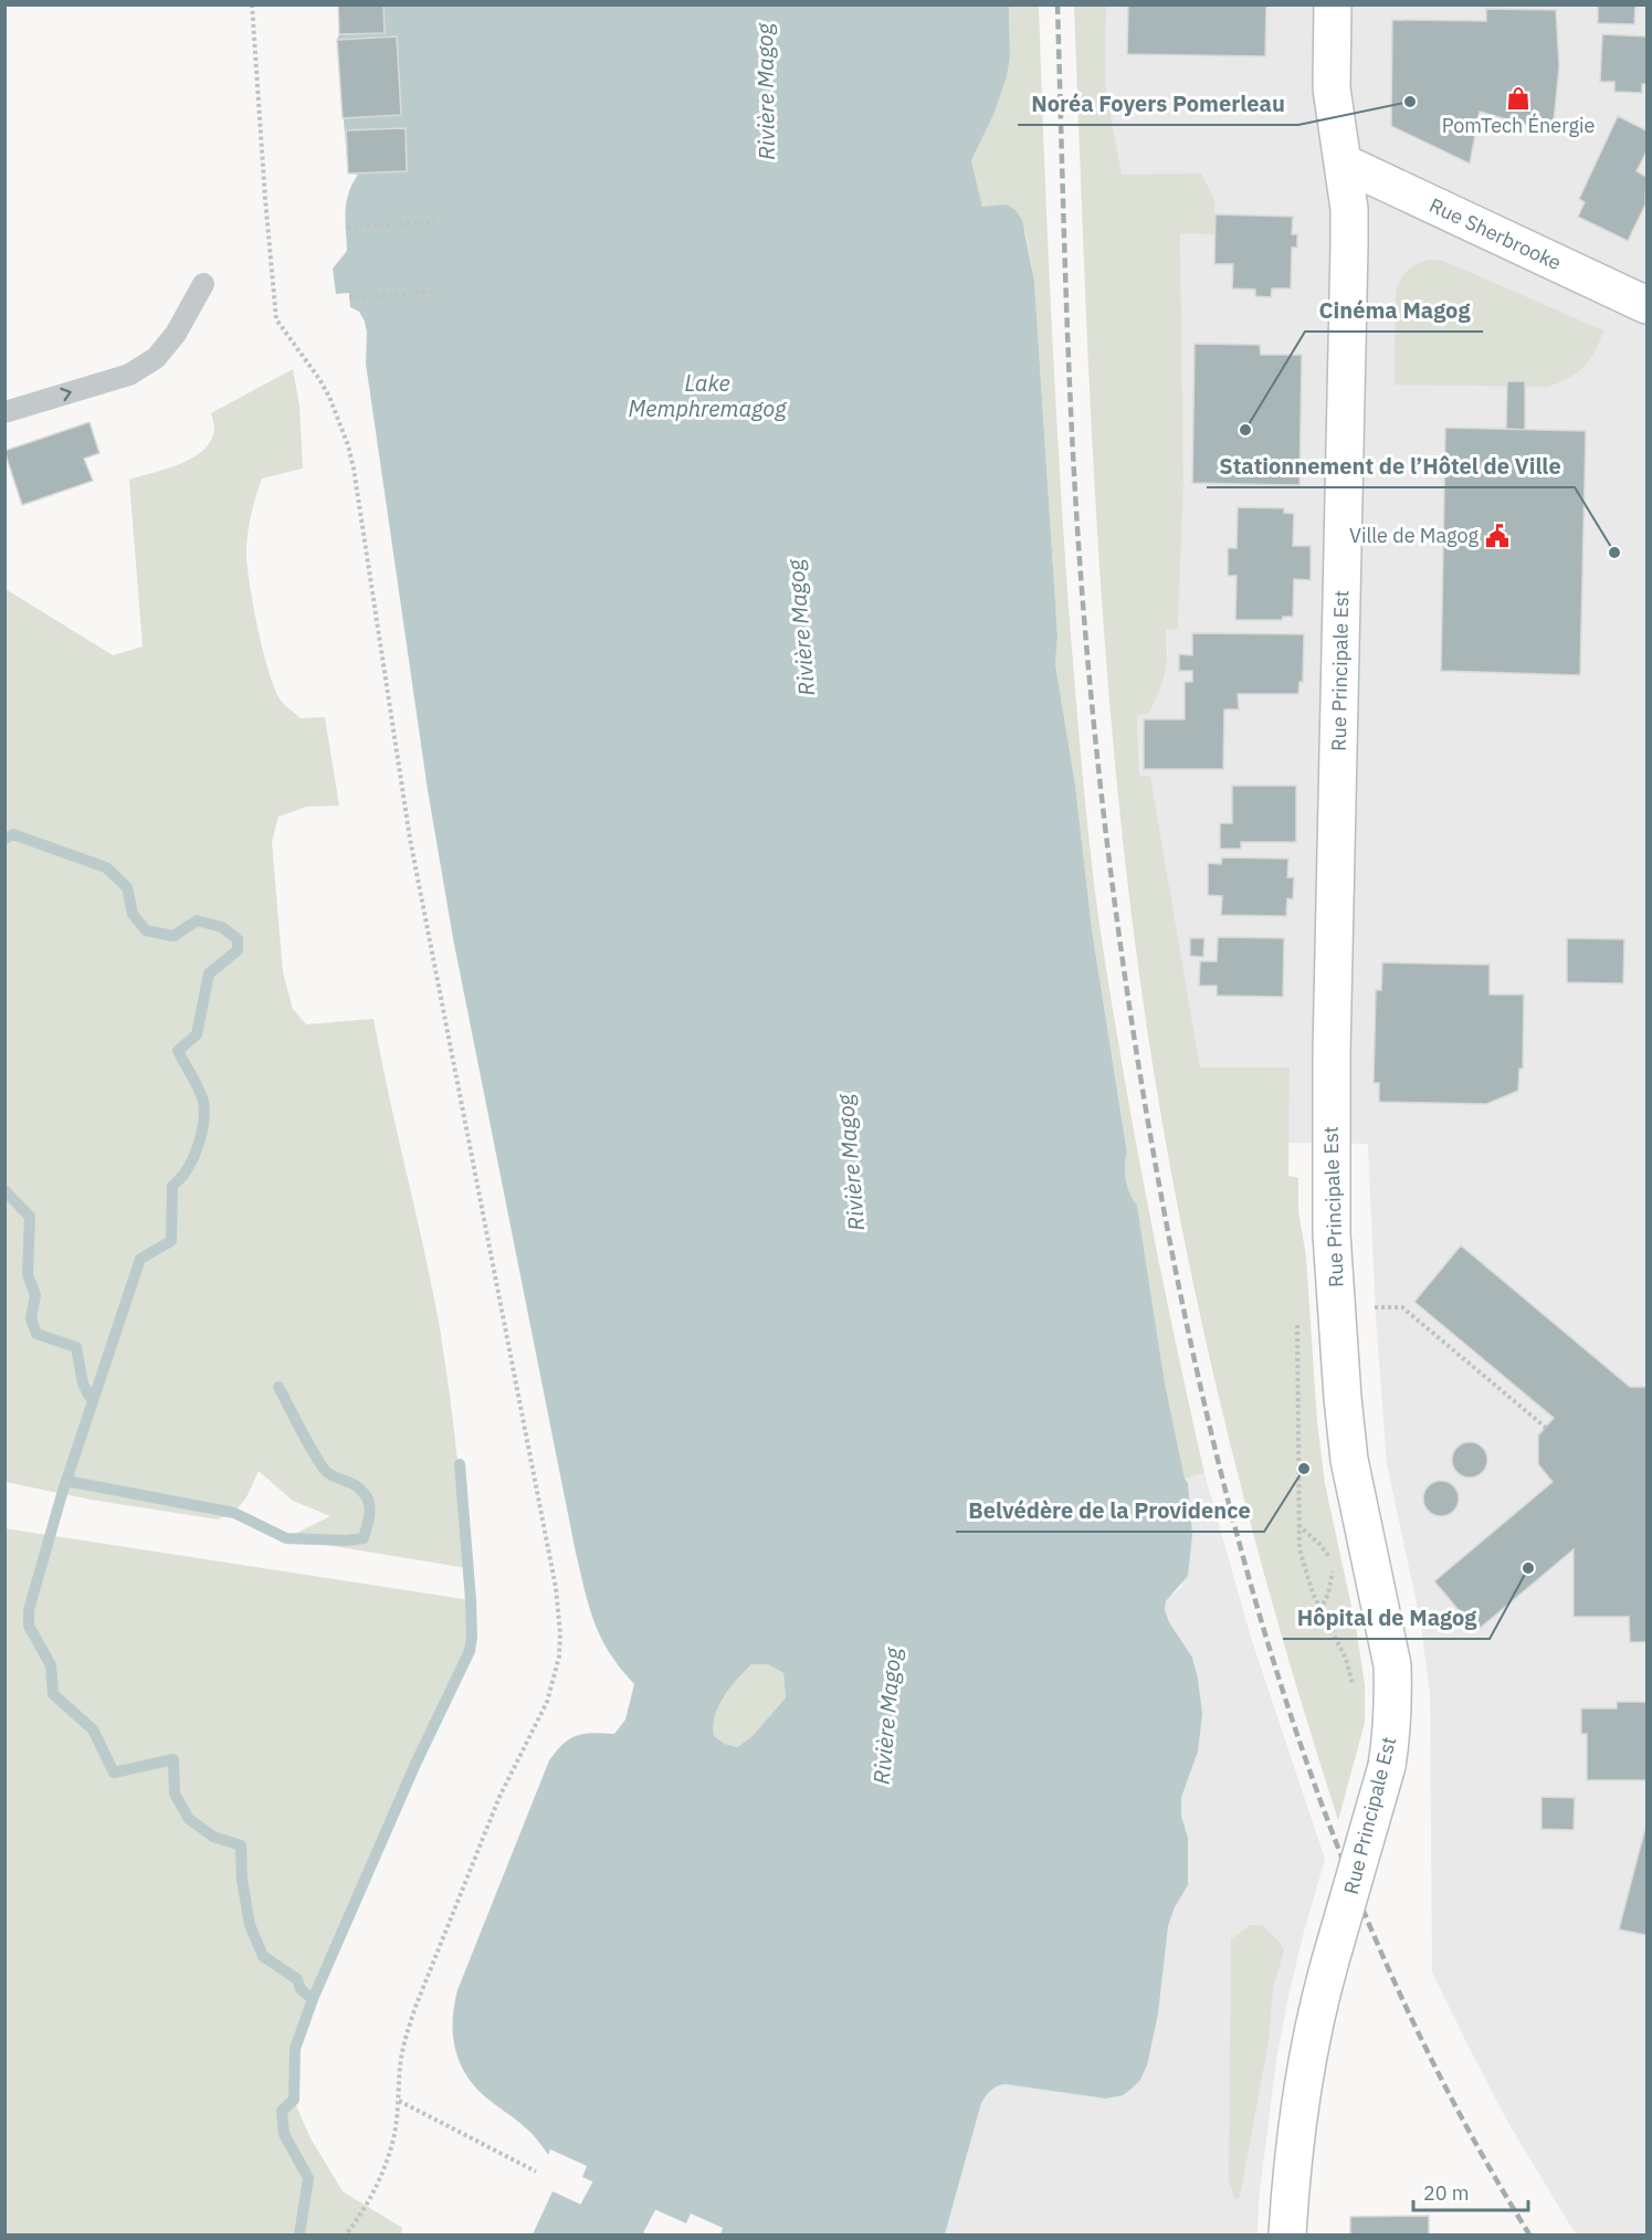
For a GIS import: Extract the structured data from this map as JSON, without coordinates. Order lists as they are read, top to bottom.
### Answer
{
  "streets": {
    "main road": ["Rue Sherbrooke", "Rue Principale Est"]
  },
  "crossings": [
    ["Rue Sherbrooke", "Rue Principale Est"]
  ],
  "water": ["Rivière Magog", "Lake Memphremagog"],
  "places": {
    "shop": ["PomTech Énergie"],
    "other": [
      "Noréa Foyers Pomerleau",
      "Cinéma Magog",
      "Stationnement de l’Hôtel de Ville",
      "Belvédère de la Providence",
      "Hôpital de Magog"
    ],
    "public building": ["Ville de Magog"]
  },
  "scale_bar": "20 m"
}
